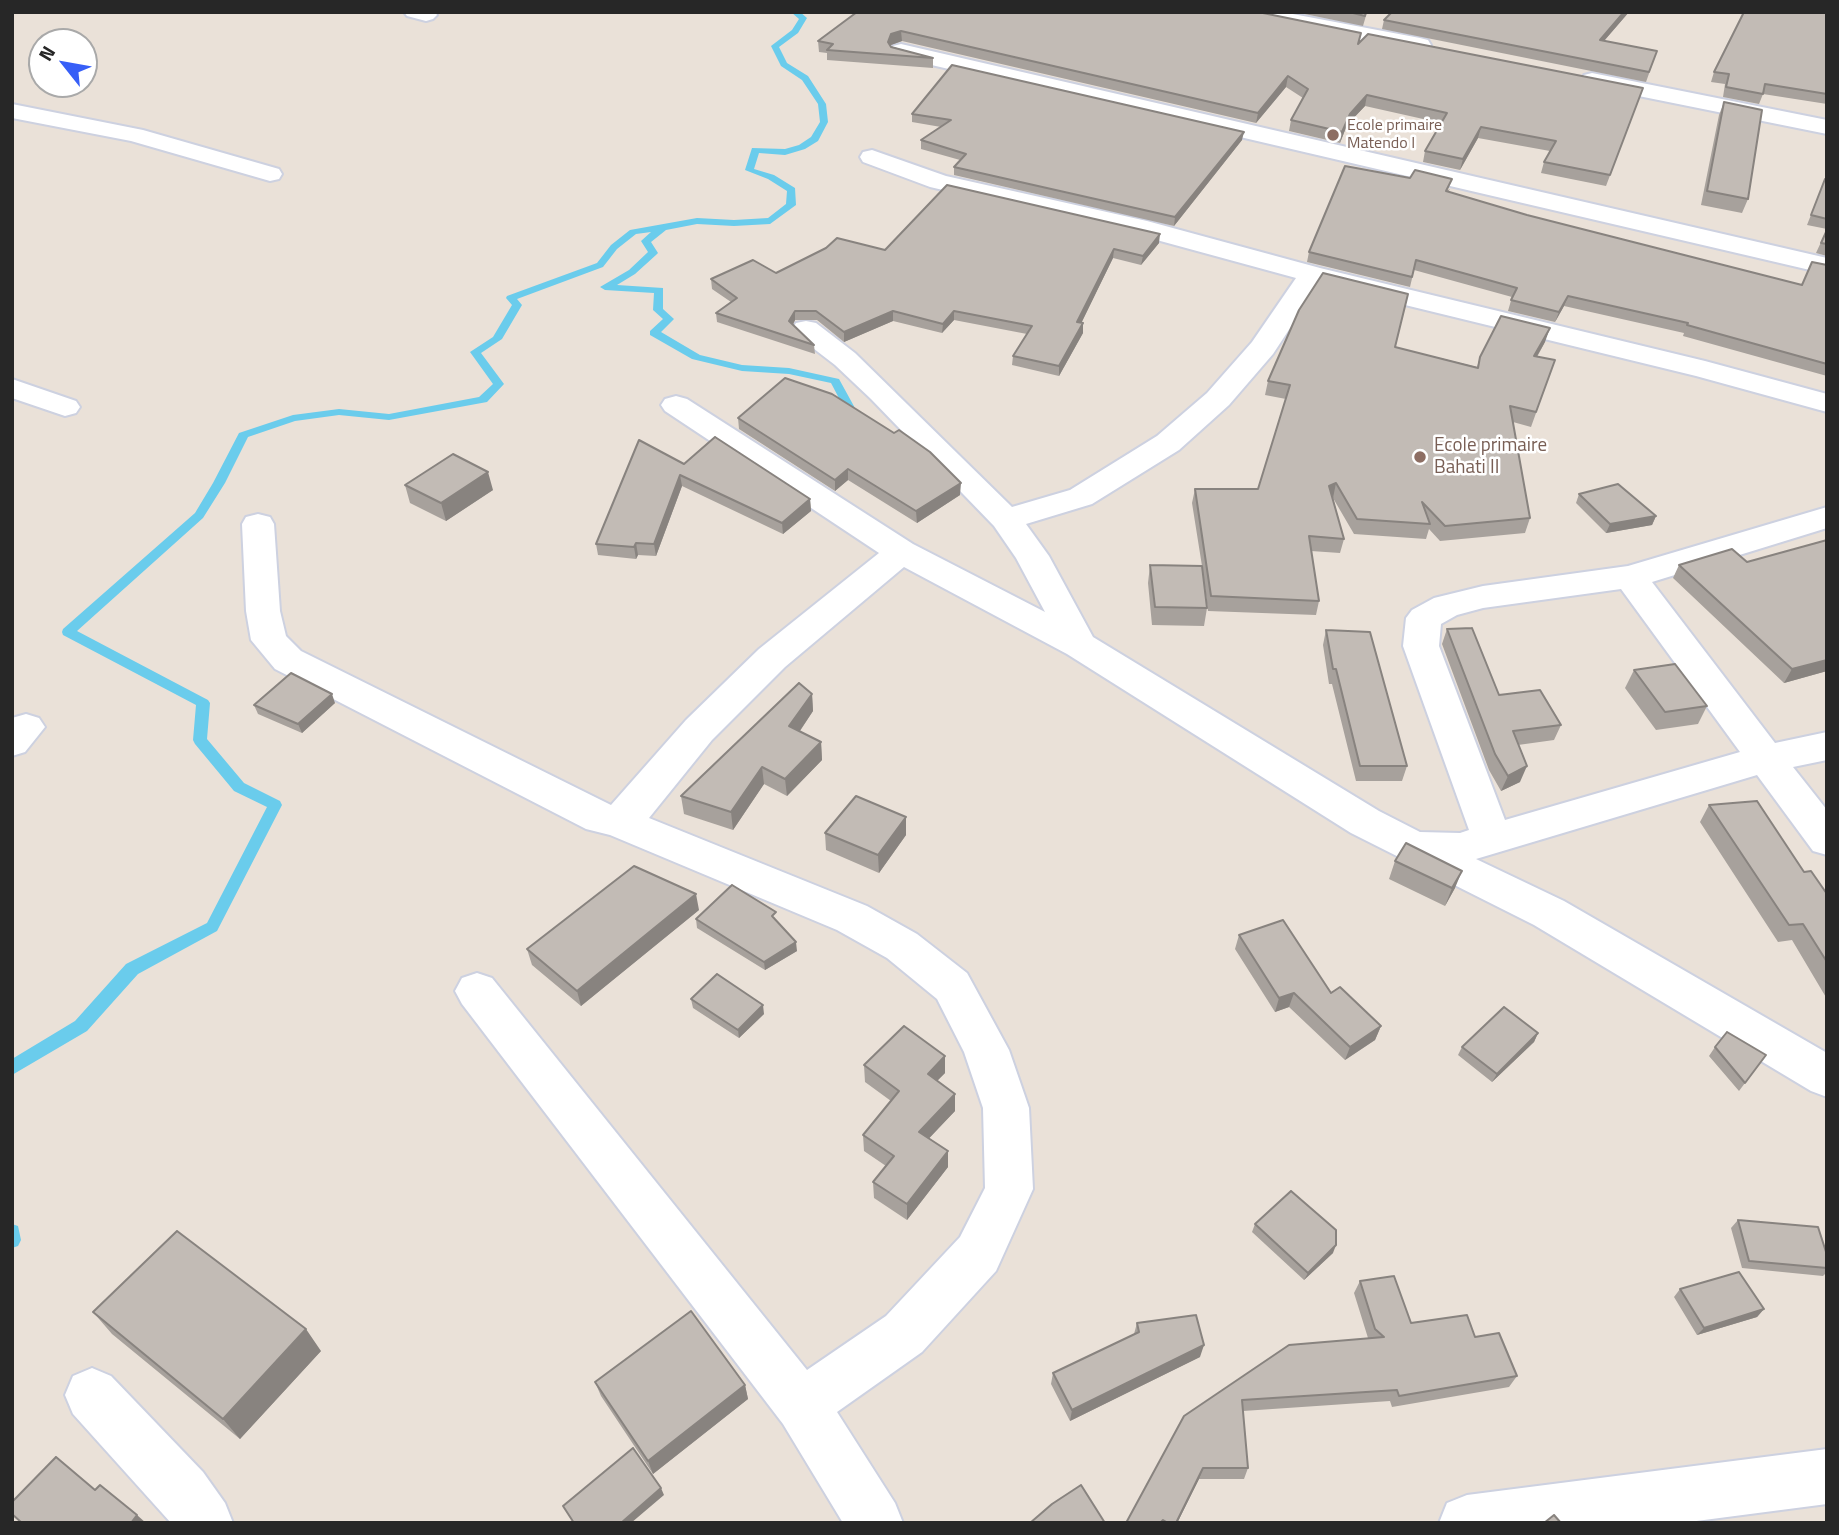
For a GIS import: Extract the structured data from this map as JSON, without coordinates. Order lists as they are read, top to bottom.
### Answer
{
  "places": ["Ecole primaire Matendo I", "Ecole primaire Bahati II"],
  "north": "top left"
}
